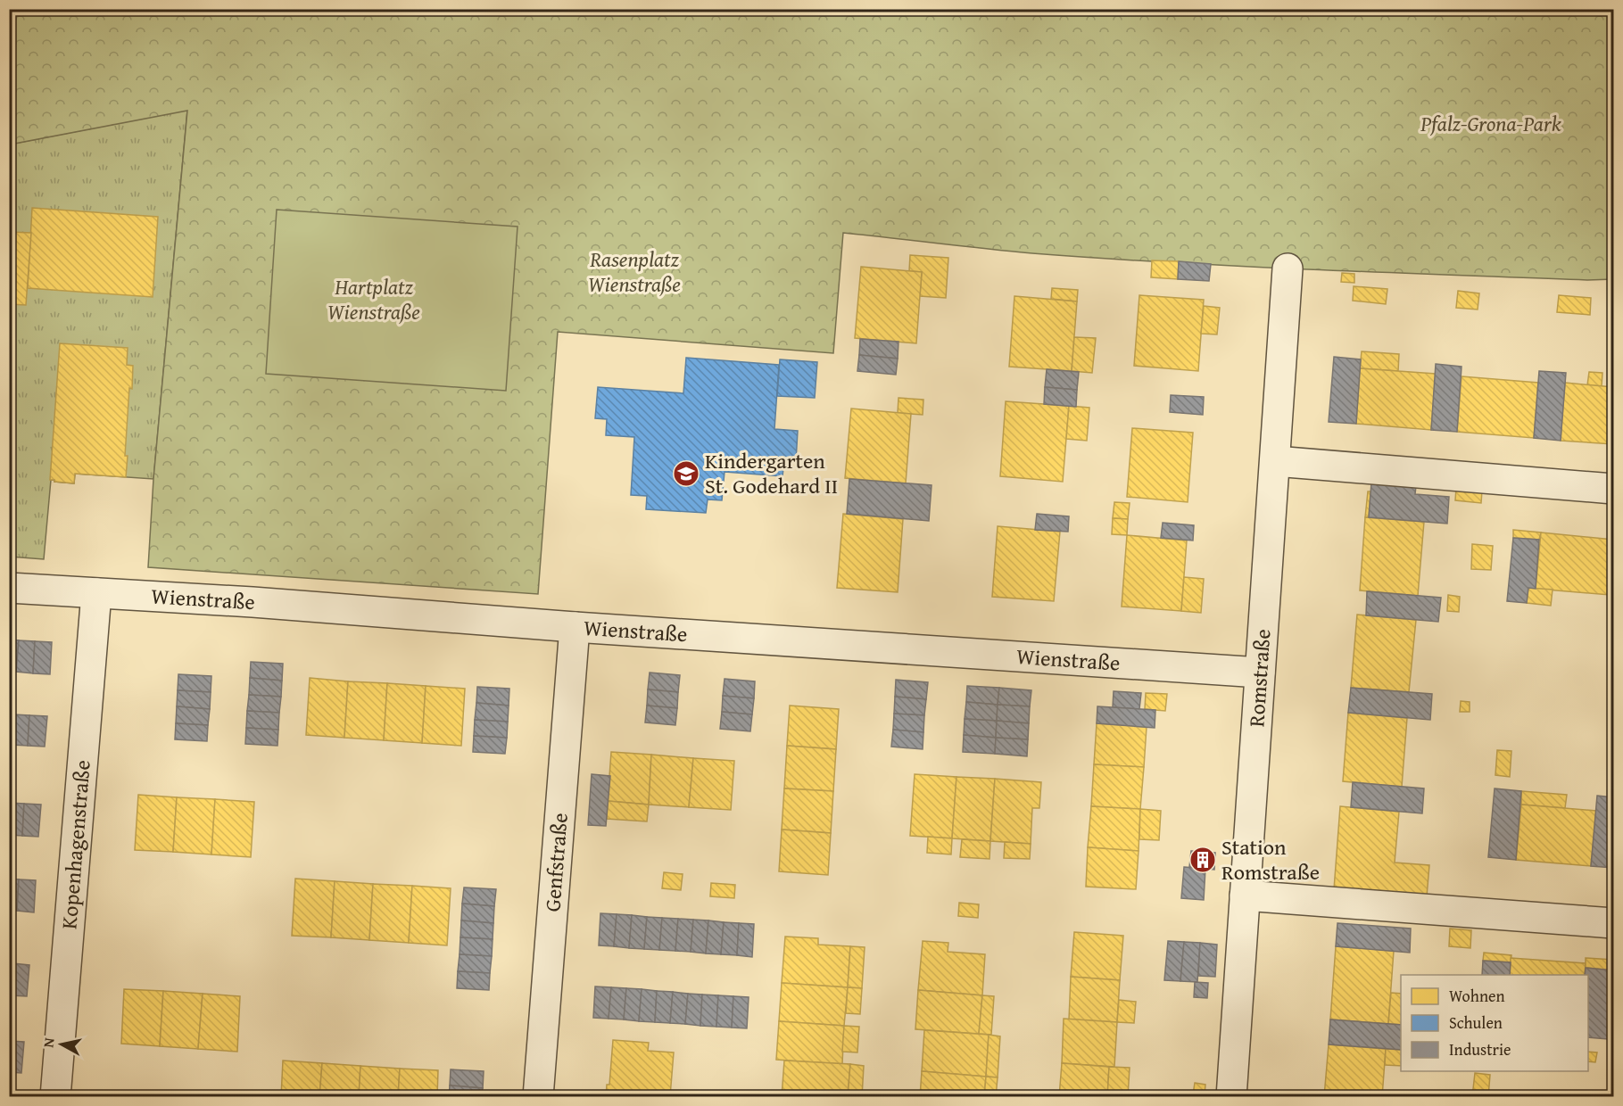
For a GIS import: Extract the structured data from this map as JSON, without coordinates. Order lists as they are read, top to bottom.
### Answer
{
  "streets": {
    "street": [
      "Wienstraße",
      "Romstraße",
      "Kopenhagenstraße",
      "Genfstraße"
    ]
  },
  "crossings": [
    ["Wienstraße", "Romstraße"],
    ["Wienstraße", "Kopenhagenstraße"],
    ["Wienstraße", "Genfstraße"]
  ],
  "parks": ["Pfalz-Grona-Park", "Rasenplatz Wienstraße", "Hartplatz Wienstraße"],
  "places": {
    "school or university": ["Kindergarten St. Godehard II"],
    "building": ["Station Romstraße"]
  },
  "legend": ["Wohnen", "Schulen", "Industrie"],
  "north": "left"
}
